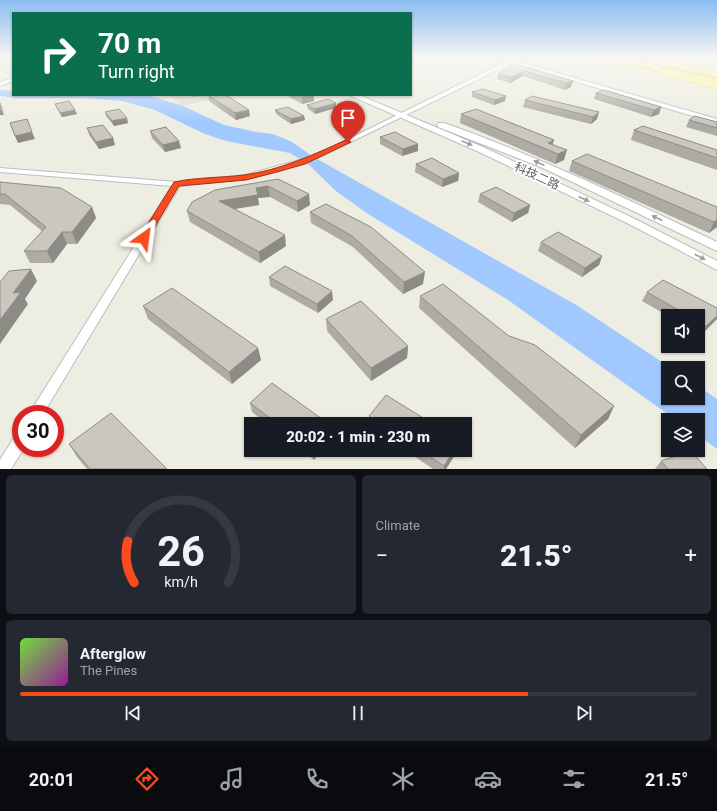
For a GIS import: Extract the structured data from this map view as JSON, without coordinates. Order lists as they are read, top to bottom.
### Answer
{
  "streets": {
    "street": ["科技二路"]
  },
  "page": {
    "turn": ["70 m", "Turn right"],
    "limit": "30",
    "trip": "20:02 · 1 min · 230 m",
    "tile": "Climate",
    "heat": ["−", "21.5°", "+"],
    "song": ["Afterglow", "The Pines"],
    "tabs": ["20:01", "21.5°"],
    "gauge": ["26", "km/h"]
  }
}
